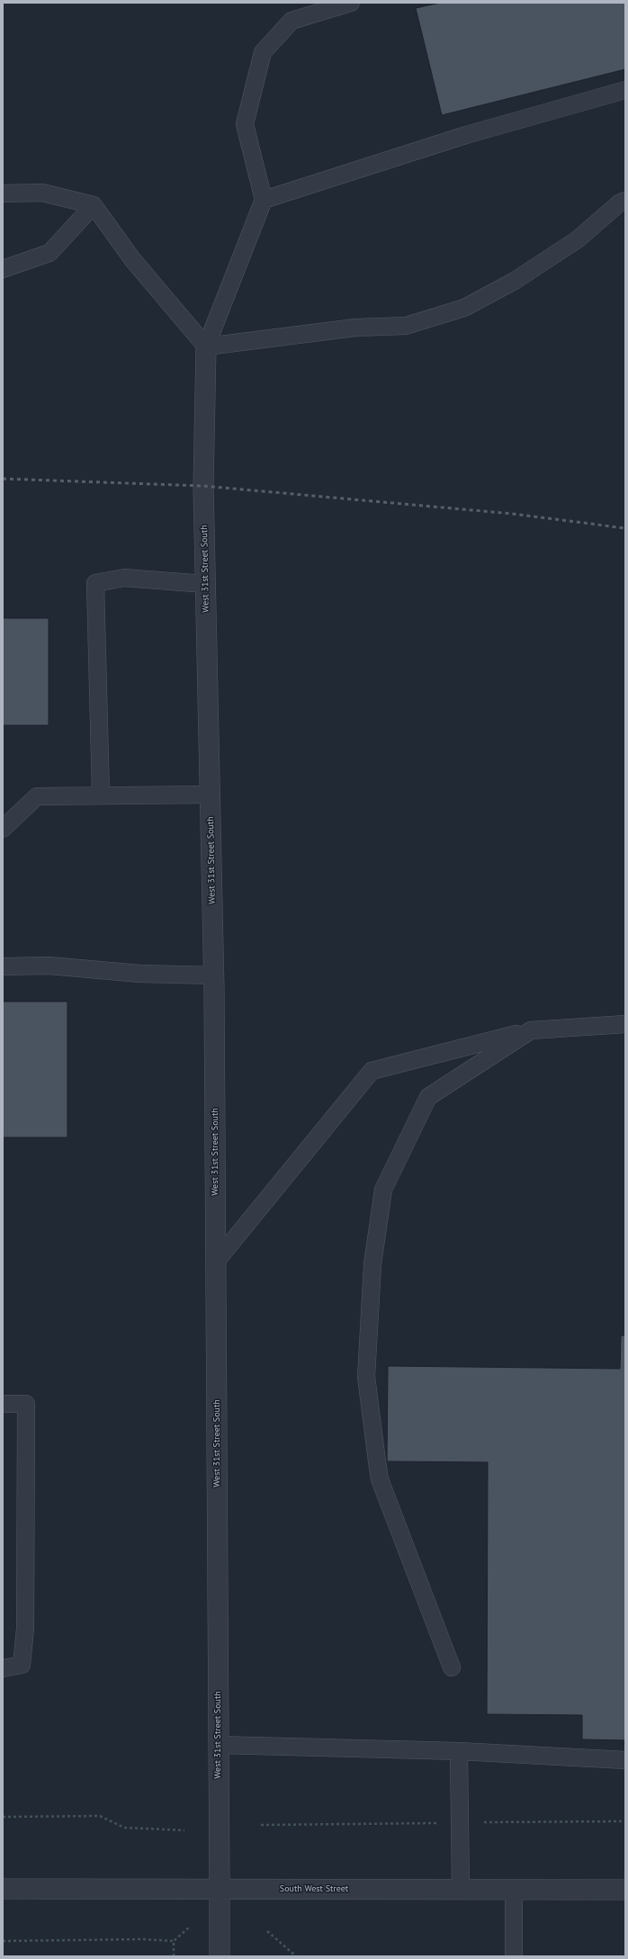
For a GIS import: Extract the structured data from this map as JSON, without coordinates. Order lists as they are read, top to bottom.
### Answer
{
  "streets": {
    "street": ["West 31st Street South", "South West Street"]
  },
  "crossings": [
    ["West 31st Street South", "South West Street"]
  ]
}
